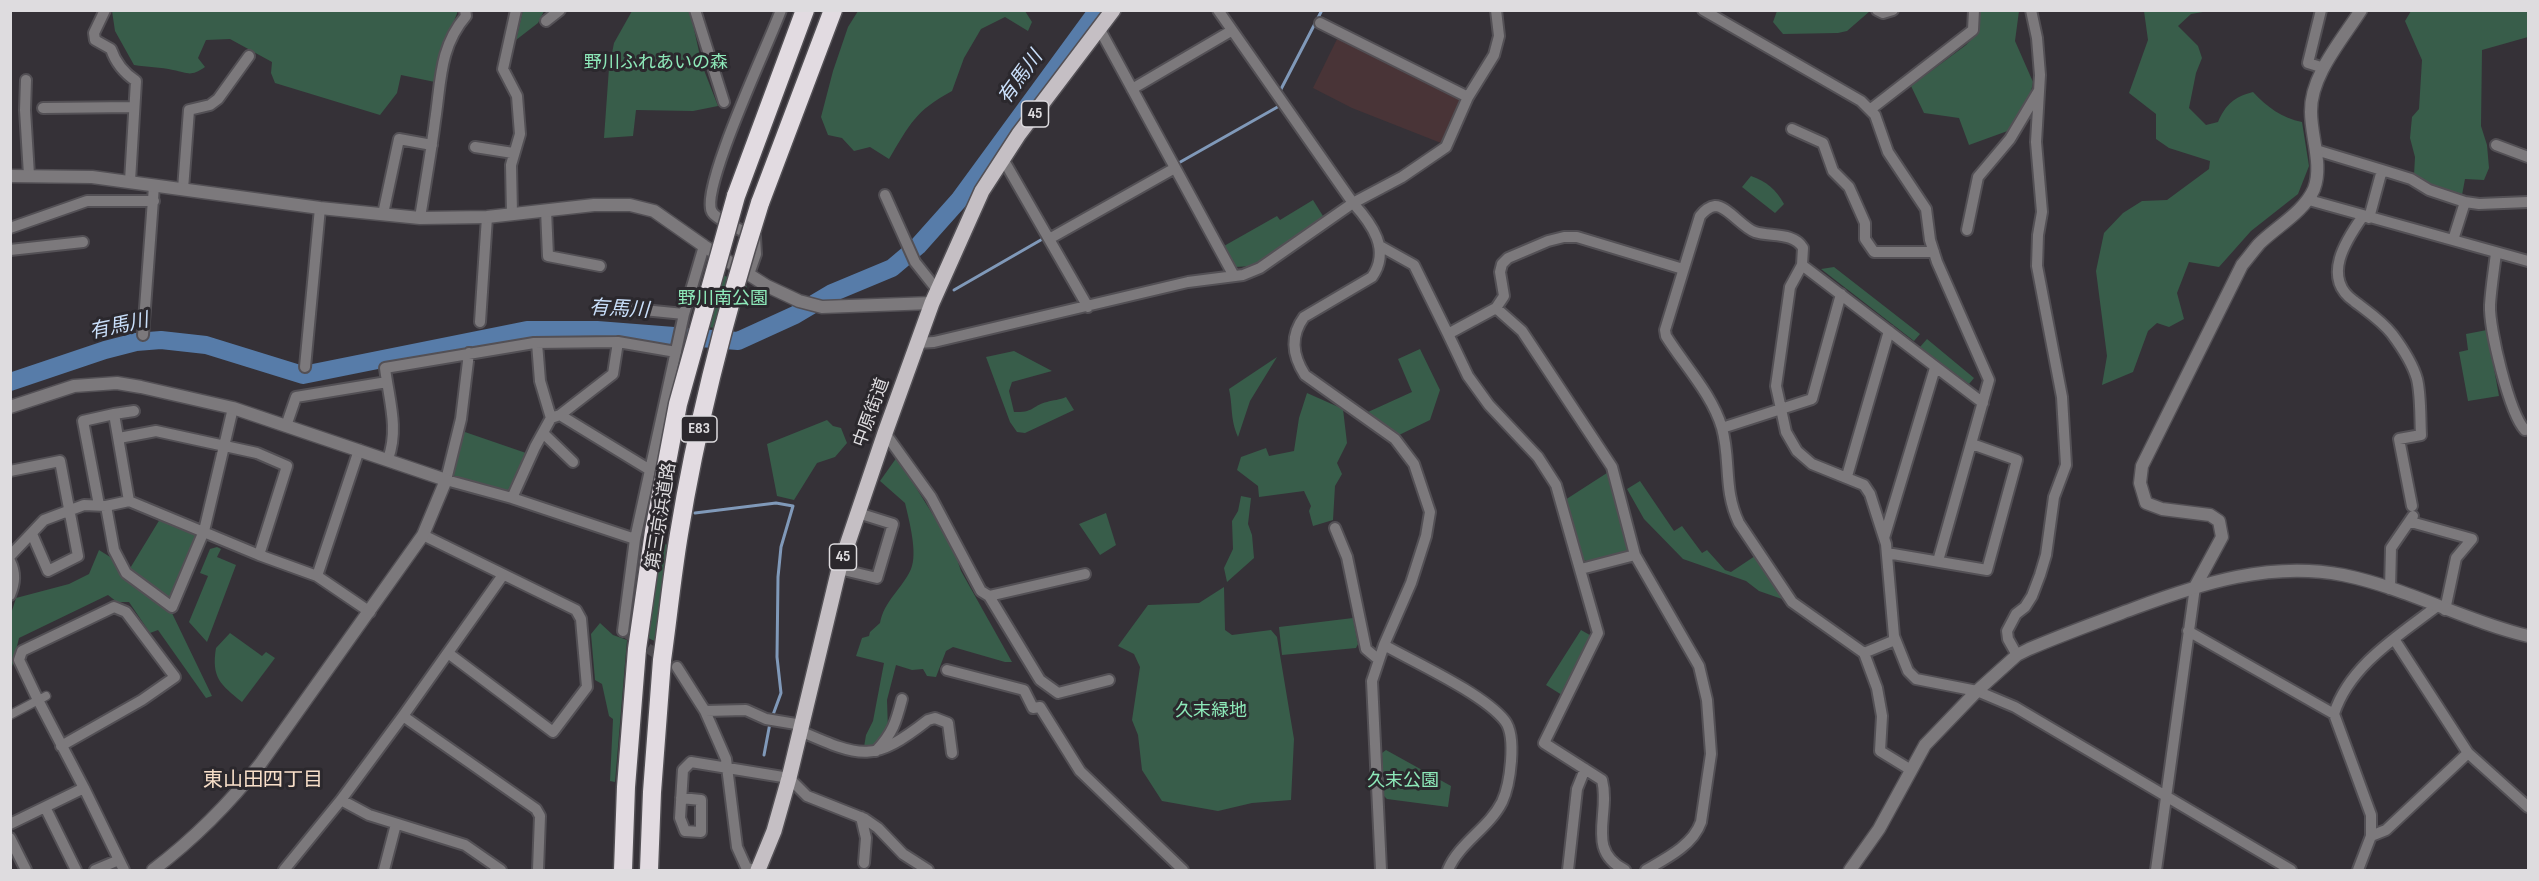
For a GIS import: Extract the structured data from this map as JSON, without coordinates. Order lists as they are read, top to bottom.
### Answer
{
  "streets": {
    "highway": ["E83", "第三京浜道路"],
    "main road": ["45", "中原街道"]
  },
  "districts": ["東山田四丁目"],
  "water": ["有馬川"],
  "parks": [
    "野川ふれあいの森",
    "野川南公園",
    "久末緑地",
    "久末公園"
  ]
}
